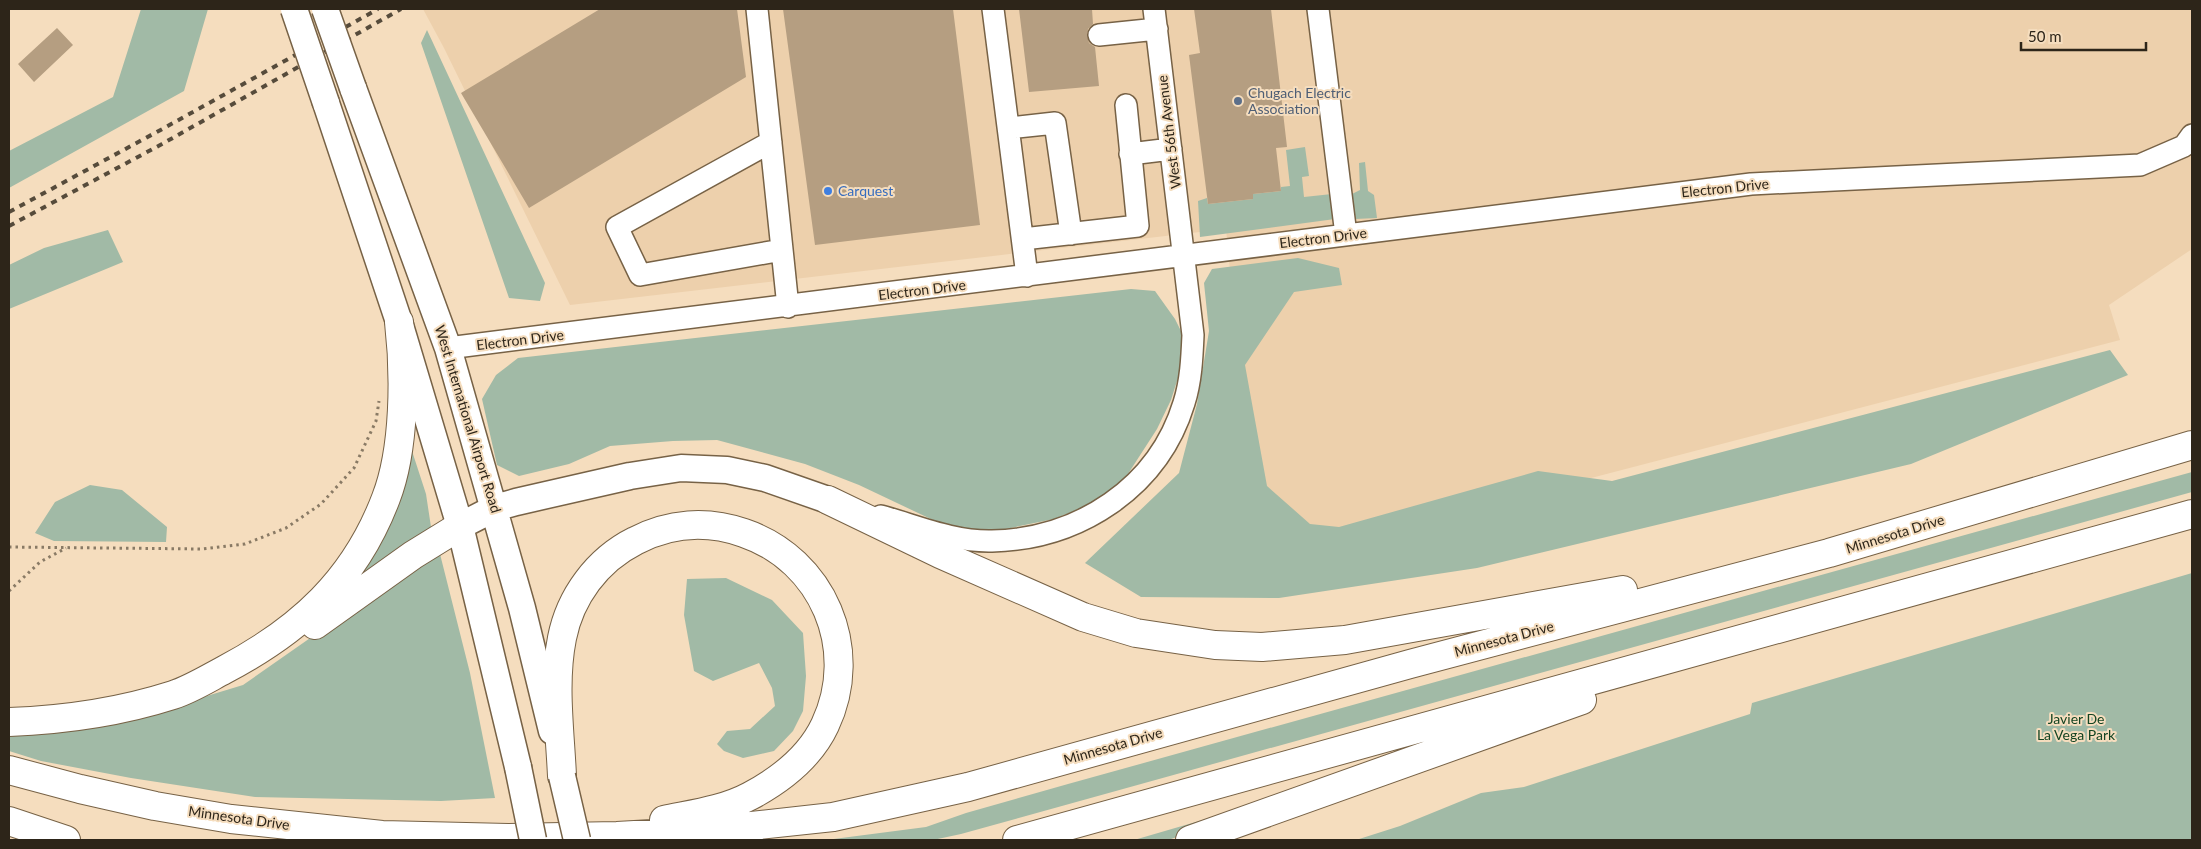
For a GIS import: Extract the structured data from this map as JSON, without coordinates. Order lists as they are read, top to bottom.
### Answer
{
  "streets": {
    "highway": ["Minnesota Drive"],
    "main road": ["West International Airport Road"],
    "street": ["West 56th Avenue", "Electron Drive"]
  },
  "crossings": [
    ["West 56th Avenue", "Electron Drive"],
    ["Electron Drive", "West International Airport Road"],
    ["West International Airport Road", "Minnesota Drive"]
  ],
  "parks": ["Javier De La Vega Park"],
  "places": ["Chugach Electric Association", "Carquest"],
  "scale_bar": "50 m"
}
